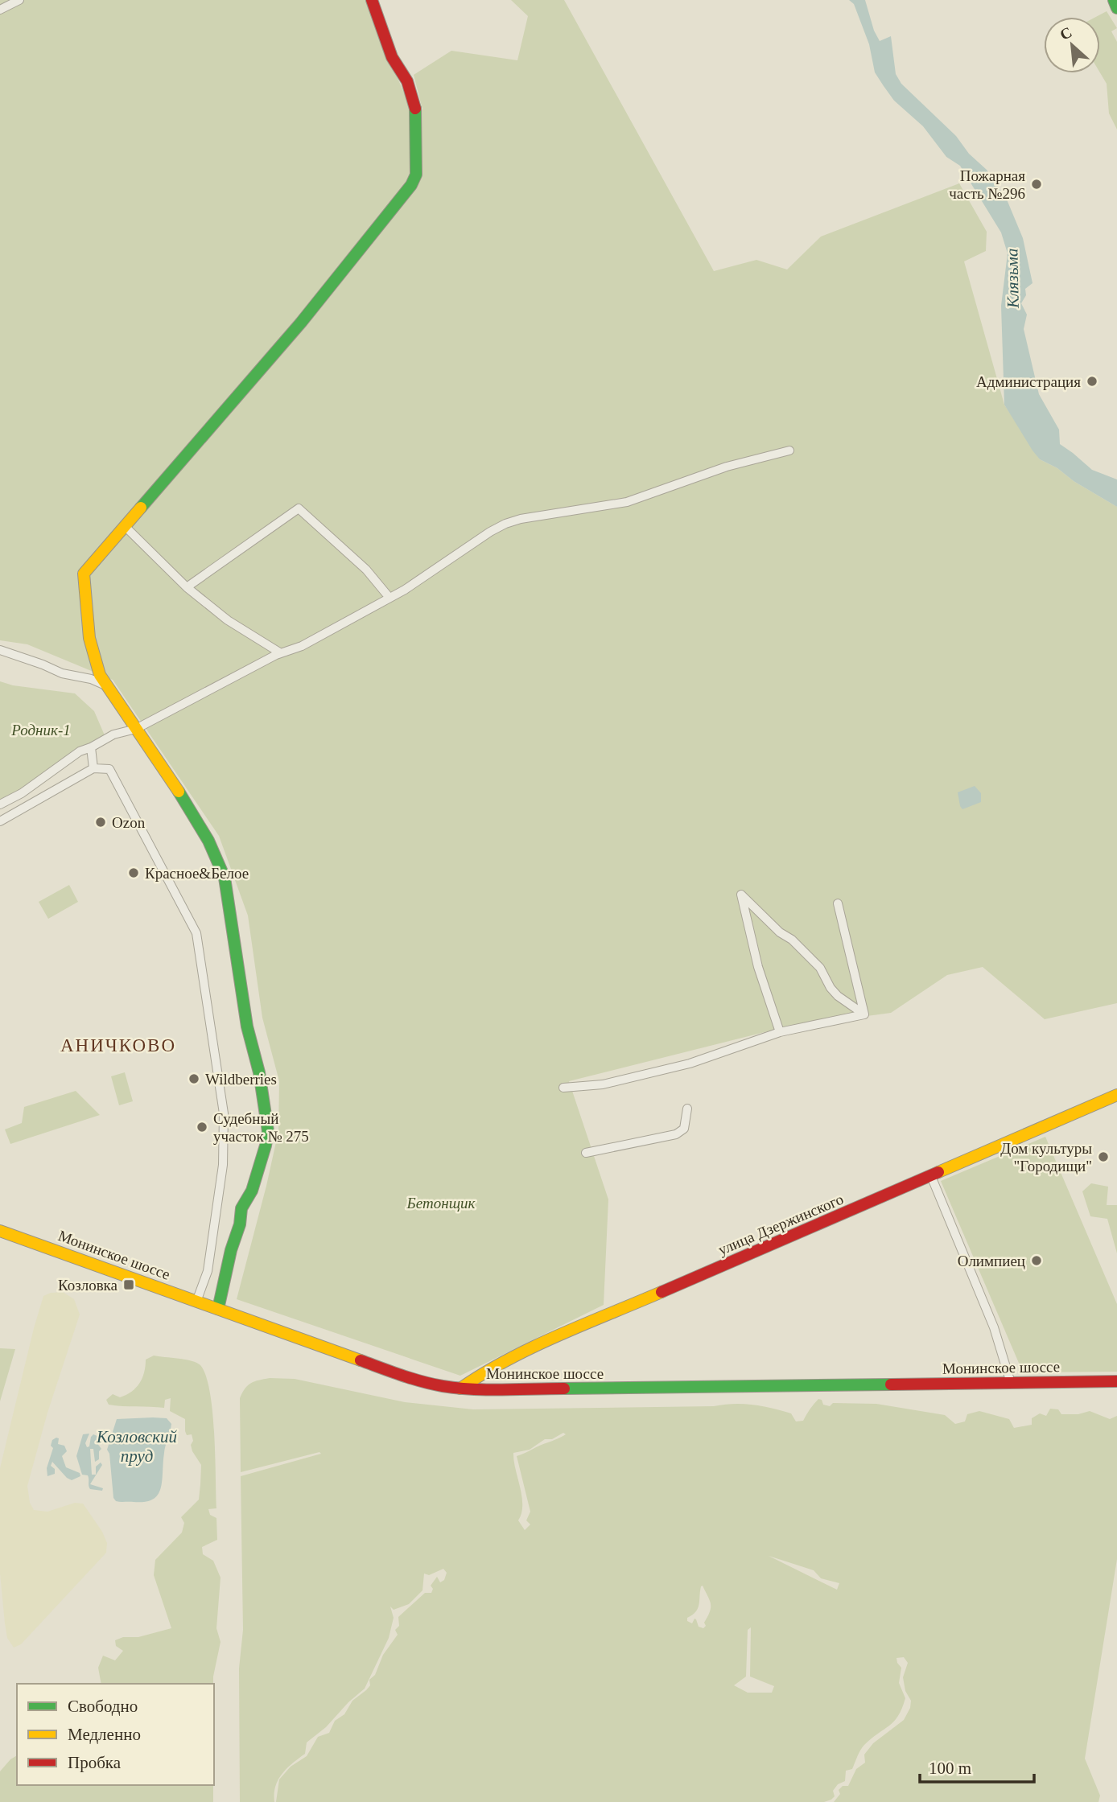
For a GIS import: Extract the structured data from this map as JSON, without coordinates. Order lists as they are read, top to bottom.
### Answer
{
  "streets": {
    "street": ["улица Дзержинского", "Монинское шоссе"]
  },
  "crossings": [
    ["улица Дзержинского", "Монинское шоссе"]
  ],
  "districts": ["АНИЧКОВО"],
  "water": ["Клязьма", "Козловский пруд"],
  "parks": ["Родник-1", "Бетонщик"],
  "places": {
    "other": [
      "Пожарная часть №296",
      "Администрация",
      "Ozon",
      "Красное&Белое",
      "Wildberries",
      "Судебный участок № 275",
      "Дом культуры \"Городищи\"",
      "Олимпиец"
    ],
    "transit": ["Козловка"]
  },
  "legend": ["Свободно", "Медленно", "Пробка"],
  "scale_bar": "100 m",
  "north": "top left"
}
